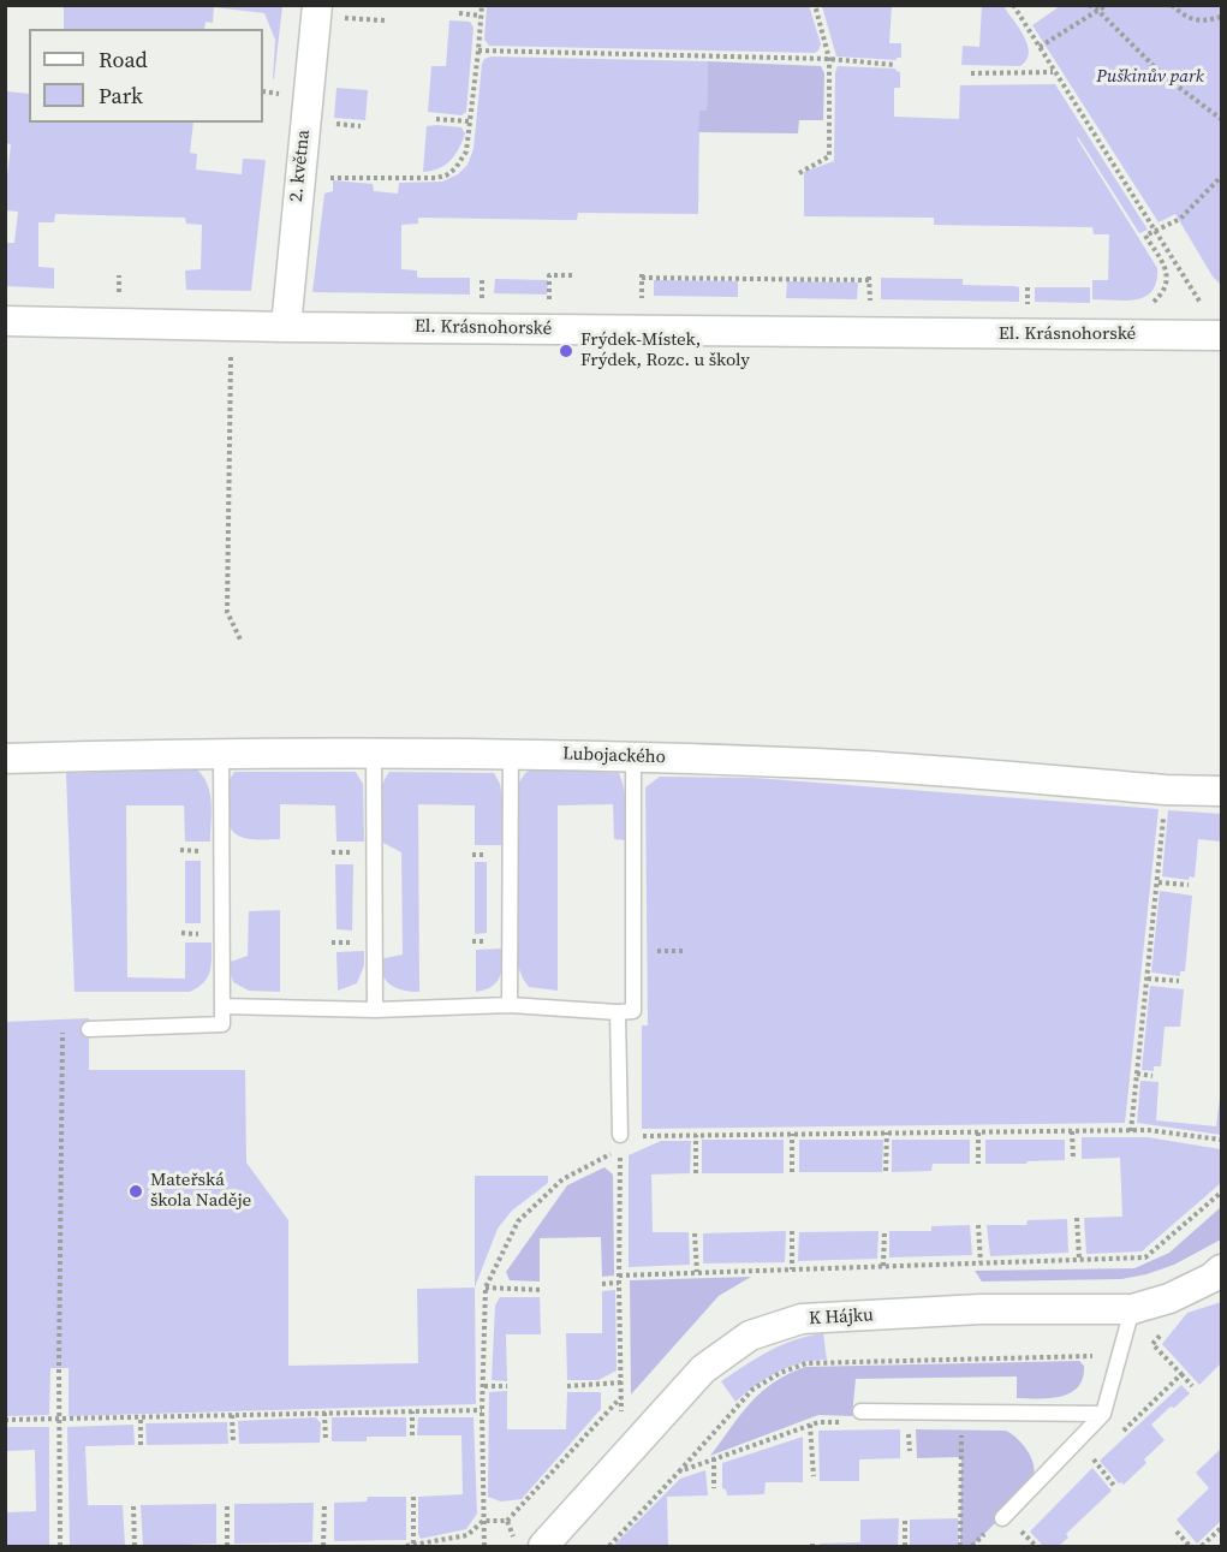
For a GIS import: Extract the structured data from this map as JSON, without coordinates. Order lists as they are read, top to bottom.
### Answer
{
  "streets": {
    "street": [
      "2. května",
      "El. Krásnohorské",
      "Lubojackého",
      "K Hájku"
    ]
  },
  "crossings": [
    ["2. května", "El. Krásnohorské"]
  ],
  "parks": ["Puškinův park"],
  "places": ["Frýdek-Místek, Frýdek, Rozc. u školy", "Mateřská škola Naděje"],
  "legend": ["Road", "Park"]
}
